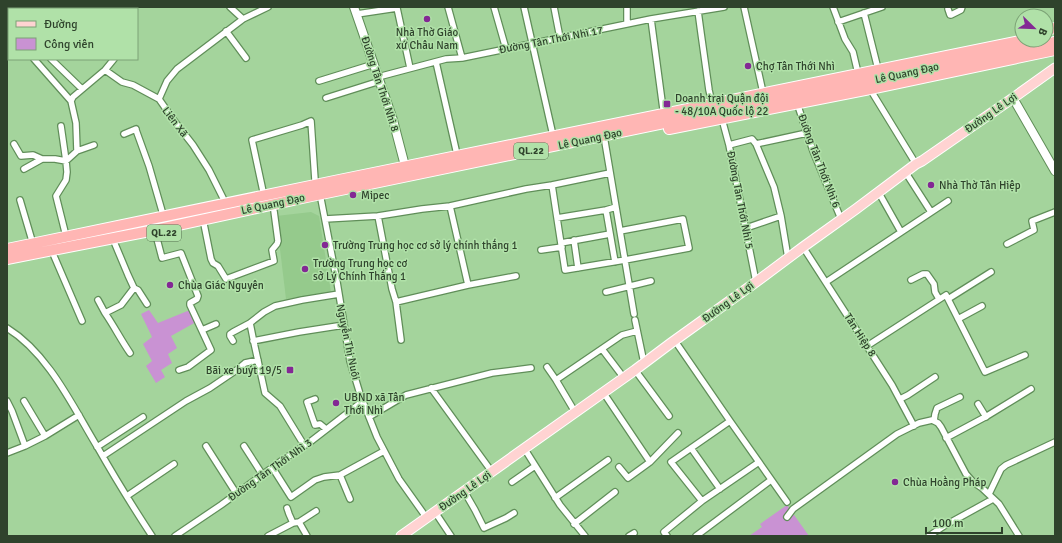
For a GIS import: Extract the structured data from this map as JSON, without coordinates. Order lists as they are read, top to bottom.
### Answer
{
  "streets": {
    "highway": ["Lê Quang Đạo", "QL.22"],
    "main road": ["Đường Lê Lợi"],
    "street": [
      "Đường Tân Thới Nhì 17",
      "Đường Tân Thới Nhì 8",
      "Liên Xã",
      "Đường Tản Thới Nhì 6",
      "Đường Tân Thới Nhì 5",
      "Tân Hiệp 8",
      "Nguyễn Thị Nuôi",
      "Đường Tân Thới Nhì 3"
    ]
  },
  "crossings": [
    ["Đường Tân Thới Nhì 17", "Đường Tân Thới Nhì 8"],
    ["Lê Quang Đạo", "Đường Tân Thới Nhì 8"],
    ["Lê Quang Đạo", "Liên Xã"],
    ["Lê Quang Đạo", "Đường Tản Thới Nhì 6"],
    ["Lê Quang Đạo", "Đường Tân Thới Nhì 5"],
    ["Lê Quang Đạo", "Nguyễn Thị Nuôi"],
    ["Đường Lê Lợi", "Đường Tản Thới Nhì 6"],
    ["Đường Lê Lợi", "Đường Tân Thới Nhì 5"],
    ["Đường Lê Lợi", "Tân Hiệp 8"],
    ["Đường Lê Lợi", "Nguyễn Thị Nuôi"],
    ["Nguyễn Thị Nuôi", "Đường Tân Thới Nhì 3"]
  ],
  "places": {
    "other": [
      "Nhà Thờ Giáo xứ Châu Nam",
      "Chợ Tân Thới Nhì",
      "Nhà Thờ Tân Hiệp",
      "Mipec",
      "Trường Trung học cơ sở lý chính thắng 1",
      "Trường Trung học cơ sở Lý Chính Thắng 1",
      "Chùa Giác Nguyên",
      "UBND xã Tân Thới Nhì",
      "Chùa Hoằng Pháp"
    ],
    "transit": ["Doanh trại Quận đội - 48/10A Quốc lộ 22", "Bãi xe buýt 19/5"]
  },
  "legend": ["Đường", "Công viên"],
  "scale_bar": "100 m",
  "north": "bottom right"
}
